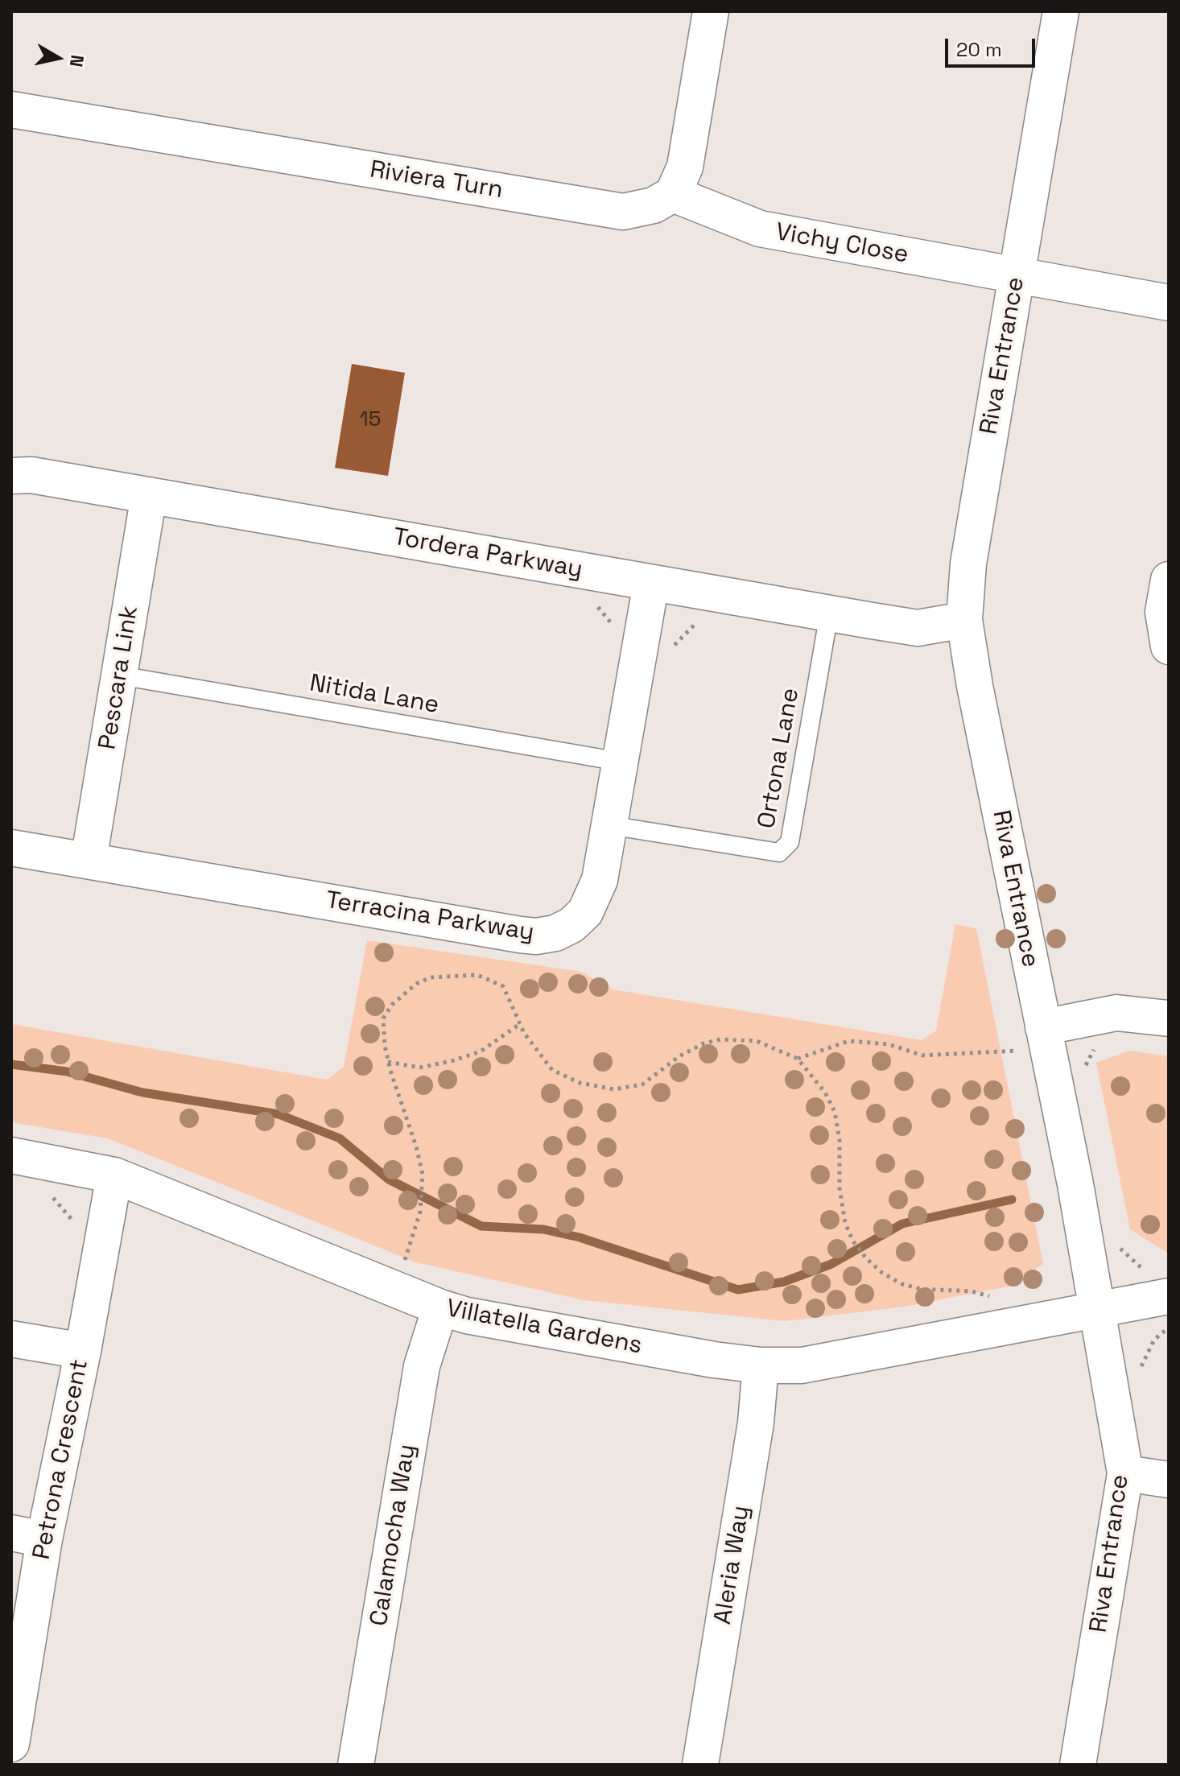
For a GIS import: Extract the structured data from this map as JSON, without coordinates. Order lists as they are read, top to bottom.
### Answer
{
  "streets": {
    "street": [
      "Riviera Turn",
      "Vichy Close",
      "Riva Entrance",
      "Tordera Parkway",
      "Pescara Link",
      "Terracina Parkway",
      "Villatella Gardens",
      "Petrona Crescent",
      "Calamocha Way",
      "Aleria Way"
    ],
    "lane": ["Nitida Lane", "Ortona Lane"]
  },
  "crossings": [
    ["Riviera Turn", "Vichy Close"],
    ["Vichy Close", "Riva Entrance"],
    ["Riva Entrance", "Tordera Parkway"],
    ["Riva Entrance", "Villatella Gardens"],
    ["Tordera Parkway", "Pescara Link"],
    ["Tordera Parkway", "Ortona Lane"],
    ["Tordera Parkway", "Terracina Parkway"],
    ["Pescara Link", "Nitida Lane"],
    ["Pescara Link", "Terracina Parkway"],
    ["Nitida Lane", "Terracina Parkway"],
    ["Ortona Lane", "Terracina Parkway"],
    ["Villatella Gardens", "Petrona Crescent"],
    ["Villatella Gardens", "Calamocha Way"],
    ["Villatella Gardens", "Aleria Way"]
  ],
  "house_numbers": ["15"],
  "scale_bar": "20 m",
  "north": "right"
}
